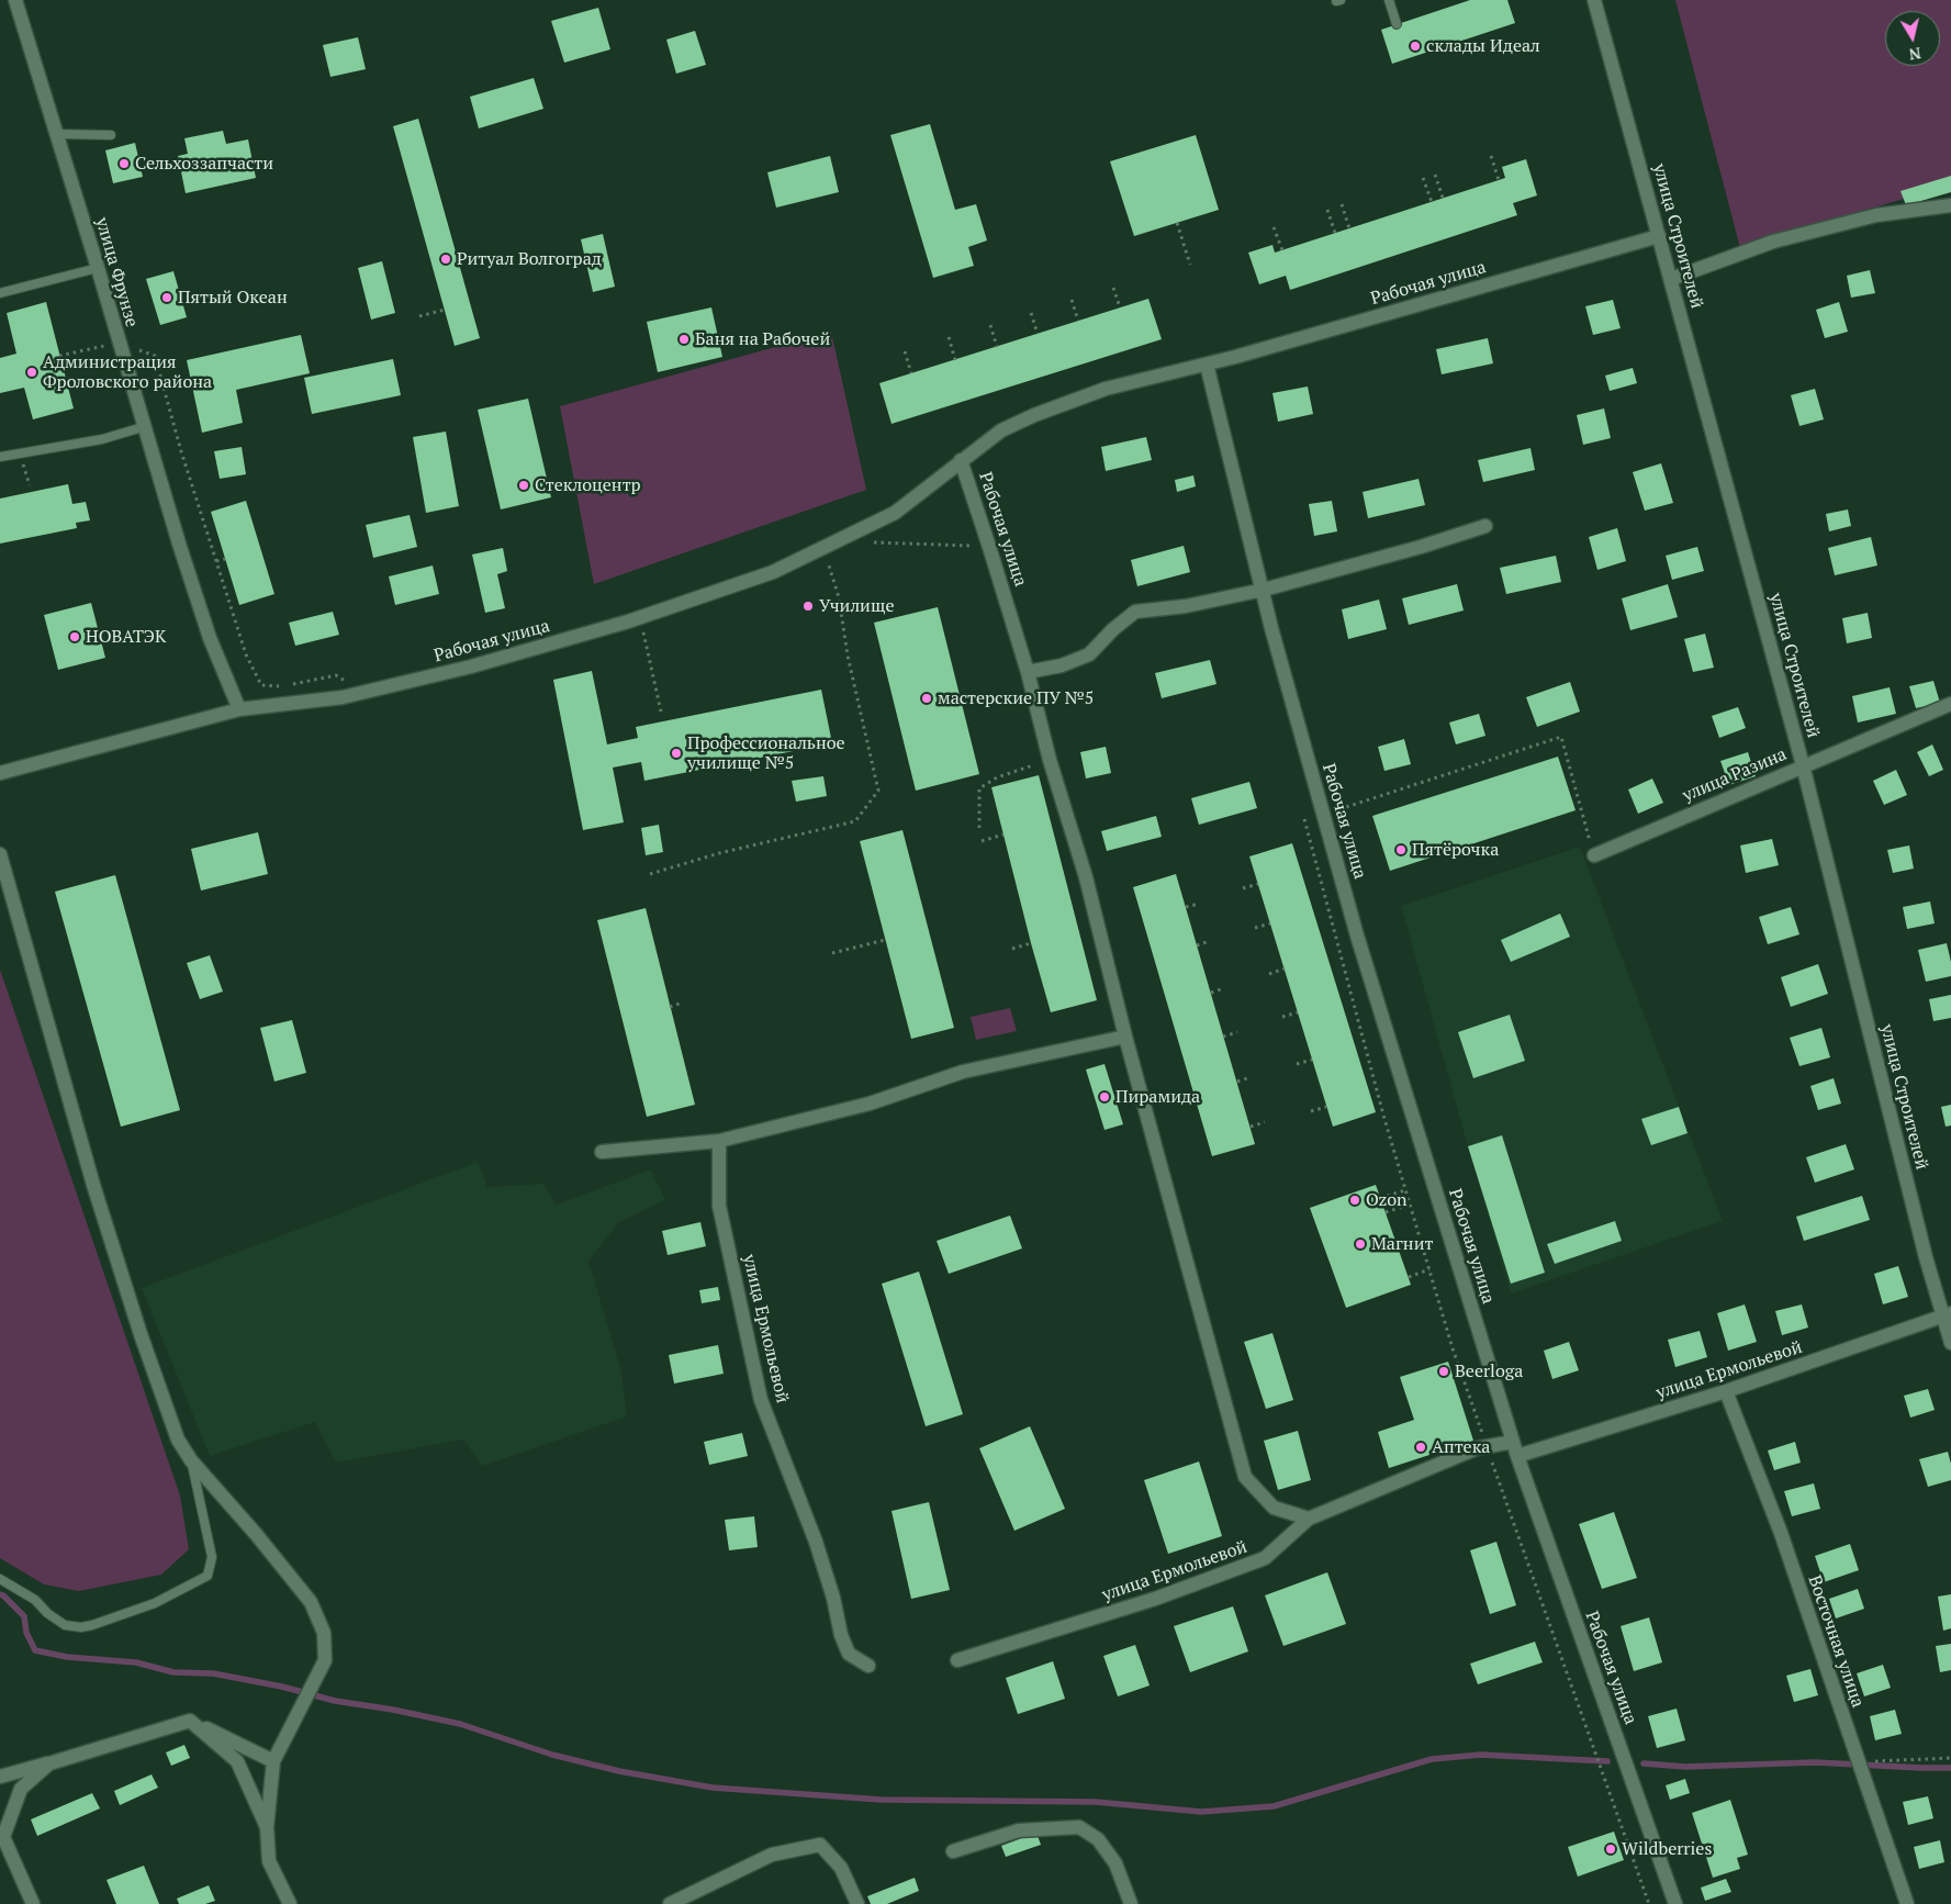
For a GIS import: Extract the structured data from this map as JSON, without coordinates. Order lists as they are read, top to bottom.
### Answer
{
  "streets": {
    "street": [
      "улица Строителей",
      "улица Фрунзе",
      "Рабочая улица",
      "улица Разина",
      "улица Ермольевой",
      "Восточная улица"
    ]
  },
  "crossings": [
    ["улица Строителей", "Рабочая улица"],
    ["улица Строителей", "улица Разина"],
    ["улица Строителей", "улица Ермольевой"],
    ["улица Фрунзе", "Рабочая улица"],
    ["Рабочая улица", "улица Ермольевой"],
    ["улица Ермольевой", "Восточная улица"]
  ],
  "places": [
    "склады Идеал",
    "Сельхоззапчасти",
    "Ритуал Волгоград",
    "Пятый Океан",
    "Баня на Рабочей",
    "Администрация Фроловского района",
    "Стеклоцентр",
    "Училище",
    "НОВАТЭК",
    "мастерские ПУ №5",
    "Профессиональное училище №5",
    "Пятёрочка",
    "Пирамида",
    "Ozon",
    "Магнит",
    "Beerloga",
    "Аптека",
    "Wildberries"
  ],
  "north": "bottom"
}
